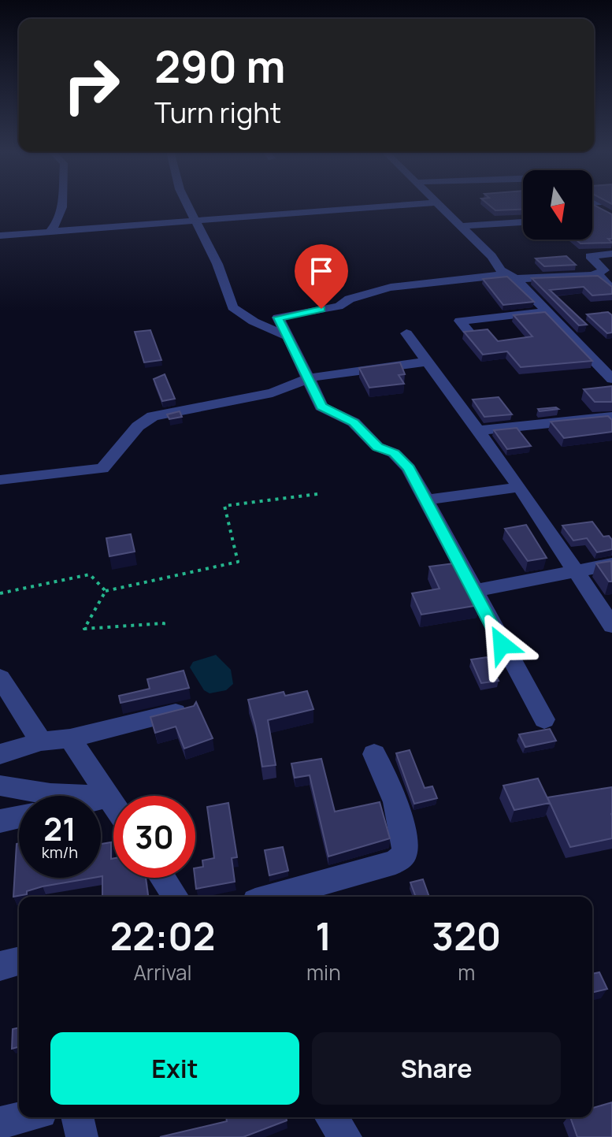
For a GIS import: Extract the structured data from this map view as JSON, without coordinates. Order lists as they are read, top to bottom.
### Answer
{
  "north": "bottom",
  "page": {
    "turn": ["290 m", "Turn right"],
    "speed": "21 km/h",
    "limit": "30",
    "eta": [
      "22:02",
      "Arrival",
      "1",
      "min",
      "320",
      "m"
    ],
    "buttons": ["Exit", "Share"]
  }
}
